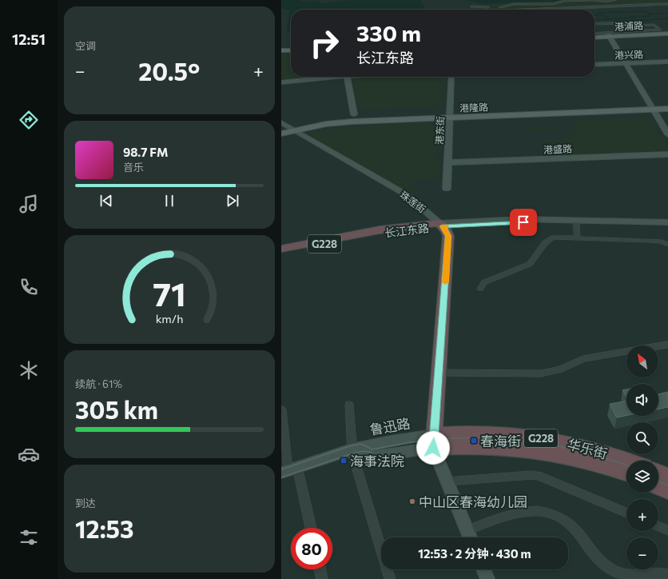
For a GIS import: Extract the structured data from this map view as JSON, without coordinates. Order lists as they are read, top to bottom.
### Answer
{
  "streets": {
    "highway": ["长江东路", "G228", "华乐街"],
    "main road": ["港浦路", "港隆路"],
    "street": [
      "港兴路",
      "港东街",
      "港盛路",
      "珠莲街"
    ]
  },
  "crossings": [
    ["港隆路", "港东街"],
    ["港隆路", "珠莲街"],
    ["港东街", "港盛路"],
    ["珠莲街", "长江东路"]
  ],
  "places": {
    "transit": ["春海街", "海事法院"],
    "other": ["中山区春海幼儿园"]
  },
  "north": "top left",
  "page": {
    "tabs": "12:51",
    "tile": [
      "空调",
      ["续航 · 61%", "305 km"],
      ["到达", "12:53"]
    ],
    "turn": ["330 m", "长江东路"],
    "heat": ["−", "20.5°", "+"],
    "song": ["98.7 FM", "音乐"],
    "map_buttons": ["+", "−"],
    "limit": "80",
    "trip": "12:53 · 2 分钟 · 430 m",
    "gauge": ["71", "km/h"]
  }
}
